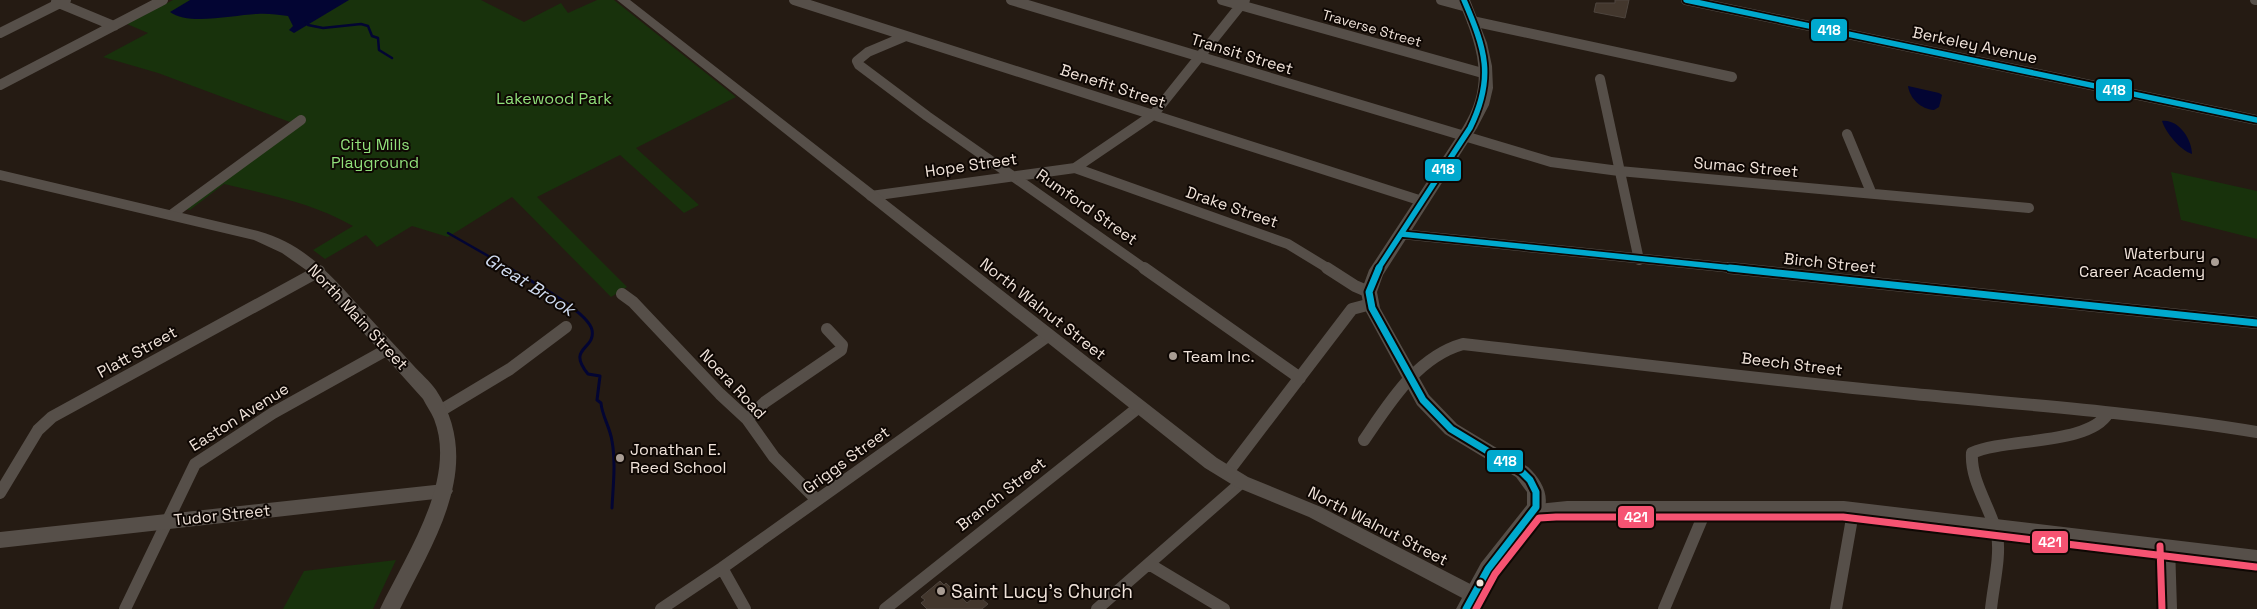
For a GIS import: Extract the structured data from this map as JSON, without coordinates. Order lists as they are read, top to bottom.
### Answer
{
  "streets": {
    "main road": ["North Main Street"],
    "street": [
      "Traverse Street",
      "Berkeley Avenue",
      "Transit Street",
      "Benefit Street",
      "Hope Street",
      "Sumac Street",
      "Rumford Street",
      "Drake Street",
      "Birch Street",
      "North Walnut Street",
      "Platt Street",
      "Beech Street",
      "Noera Road",
      "Easton Avenue",
      "Griggs Street",
      "Branch Street",
      "Tudor Street"
    ]
  },
  "crossings": [
    ["Traverse Street", "Hope Street"],
    ["Transit Street", "Hope Street"],
    ["Transit Street", "Sumac Street"],
    ["Benefit Street", "Hope Street"],
    ["Benefit Street", "Rumford Street"],
    ["Hope Street", "Rumford Street"],
    ["Hope Street", "Drake Street"],
    ["Hope Street", "North Walnut Street"],
    ["North Walnut Street", "Griggs Street"],
    ["North Walnut Street", "Branch Street"],
    ["North Main Street", "Platt Street"],
    ["North Main Street", "Easton Avenue"],
    ["North Main Street", "Tudor Street"],
    ["Noera Road", "Griggs Street"],
    ["Easton Avenue", "Tudor Street"]
  ],
  "water": ["Great Brook"],
  "parks": ["Lakewood Park", "City Mills Playground"],
  "places": [
    "Waterbury Career Academy",
    "Team Inc.",
    "Jonathan E. Reed School",
    "Saint Lucy's Church"
  ],
  "lines": ["transit line 418", "transit line 421"]
}
